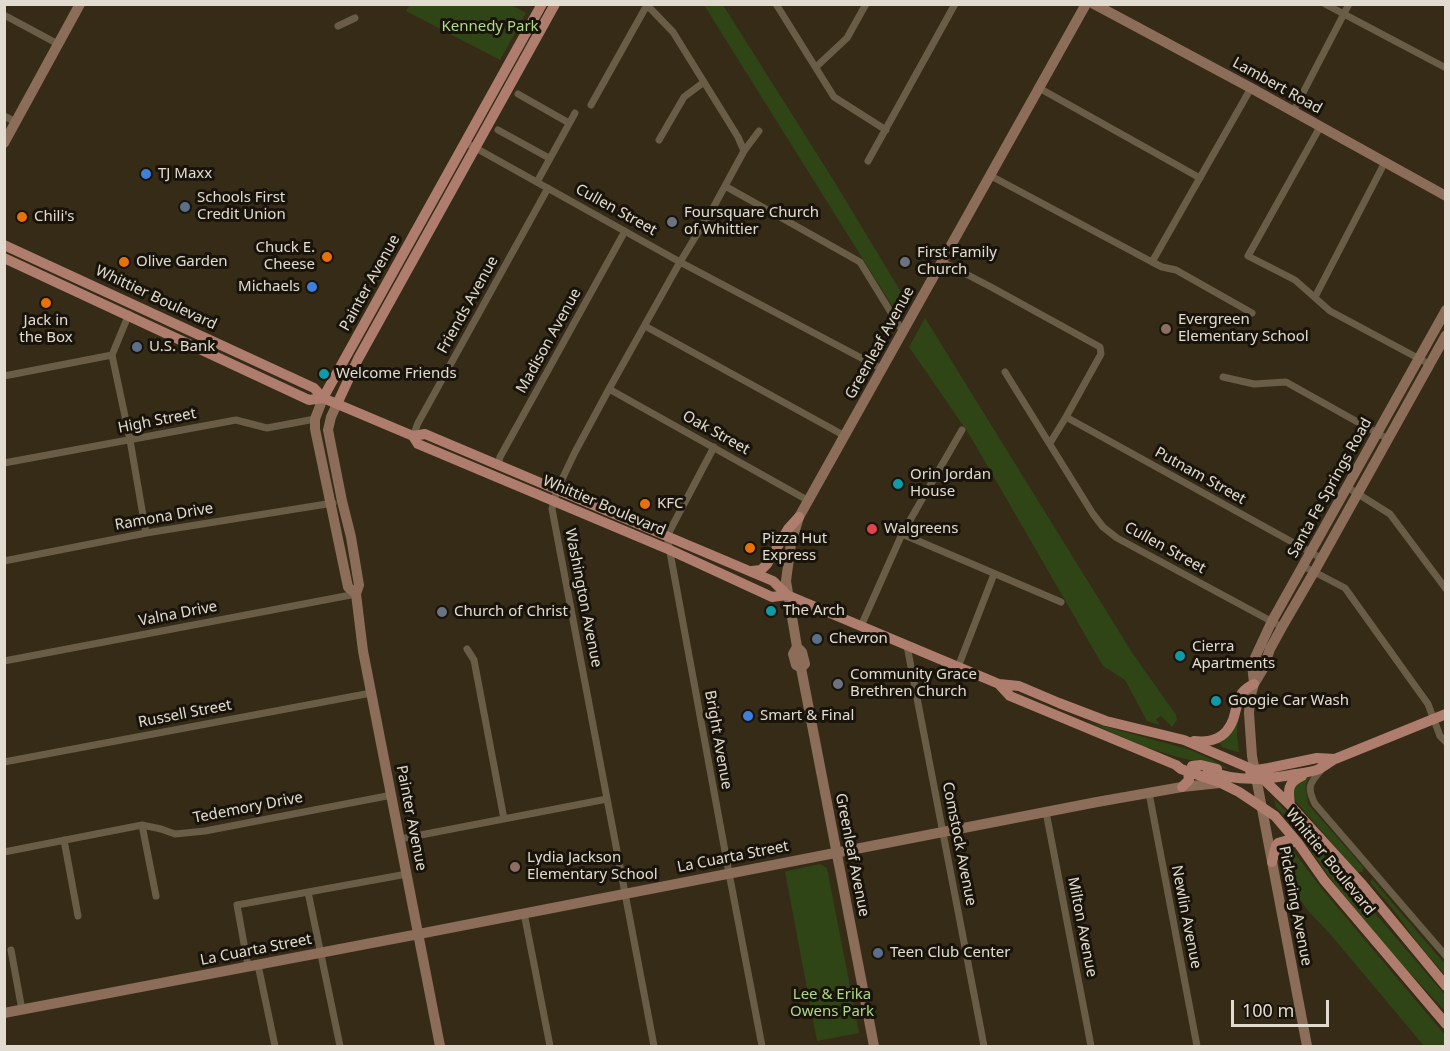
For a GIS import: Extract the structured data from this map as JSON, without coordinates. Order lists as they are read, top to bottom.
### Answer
{
  "streets": {
    "main road": ["Painter Avenue", "Whittier Boulevard"],
    "street": [
      "Lambert Road",
      "Cullen Street",
      "Friends Avenue",
      "Madison Avenue",
      "Greenleaf Avenue",
      "High Street",
      "Oak Street",
      "Putnam Street",
      "Santa Fe Springs Road",
      "Ramona Drive",
      "Washington Avenue",
      "Valna Drive",
      "Russell Street",
      "Bright Avenue",
      "Tedemory Drive",
      "Comstock Avenue",
      "La Cuarta Street",
      "Pickering Avenue",
      "Newlin Avenue",
      "Milton Avenue"
    ]
  },
  "crossings": [
    ["Cullen Street", "Painter Avenue"],
    ["Cullen Street", "Friends Avenue"],
    ["Cullen Street", "Madison Avenue"],
    ["Cullen Street", "Greenleaf Avenue"],
    ["Cullen Street", "Santa Fe Springs Road"],
    ["Cullen Street", "Washington Avenue"],
    ["Painter Avenue", "Whittier Boulevard"],
    ["Painter Avenue", "High Street"],
    ["Painter Avenue", "Ramona Drive"],
    ["Painter Avenue", "Valna Drive"],
    ["Painter Avenue", "Russell Street"],
    ["Painter Avenue", "Tedemory Drive"],
    ["Painter Avenue", "La Cuarta Street"],
    ["Whittier Boulevard", "Friends Avenue"],
    ["Whittier Boulevard", "Madison Avenue"],
    ["Whittier Boulevard", "Greenleaf Avenue"],
    ["Whittier Boulevard", "Santa Fe Springs Road"],
    ["Whittier Boulevard", "Washington Avenue"],
    ["Whittier Boulevard", "Bright Avenue"],
    ["Whittier Boulevard", "Comstock Avenue"],
    ["Whittier Boulevard", "La Cuarta Street"],
    ["Whittier Boulevard", "Pickering Avenue"],
    ["Greenleaf Avenue", "Oak Street"],
    ["Greenleaf Avenue", "La Cuarta Street"],
    ["Oak Street", "Washington Avenue"],
    ["Putnam Street", "Santa Fe Springs Road"],
    ["Santa Fe Springs Road", "Pickering Avenue"],
    ["Washington Avenue", "La Cuarta Street"],
    ["Bright Avenue", "La Cuarta Street"],
    ["Comstock Avenue", "La Cuarta Street"],
    ["La Cuarta Street", "Newlin Avenue"],
    ["La Cuarta Street", "Milton Avenue"]
  ],
  "parks": ["Kennedy Park", "Lee & Erika Owens Park"],
  "places": [
    "TJ Maxx",
    "Schools First Credit Union",
    "Chili's",
    "Foursquare Church of Whittier",
    "Chuck E. Cheese",
    "Olive Garden",
    "First Family Church",
    "Michaels",
    "Jack in the Box",
    "Evergreen Elementary School",
    "U.S. Bank",
    "Welcome Friends",
    "Orin Jordan House",
    "KFC",
    "Walgreens",
    "Pizza Hut Express",
    "The Arch",
    "Church of Christ",
    "Chevron",
    "Cierra Apartments",
    "Community Grace Brethren Church",
    "Googie Car Wash",
    "Smart & Final",
    "Lydia Jackson Elementary School",
    "Teen Club Center"
  ],
  "scale_bar": "100 m"
}
